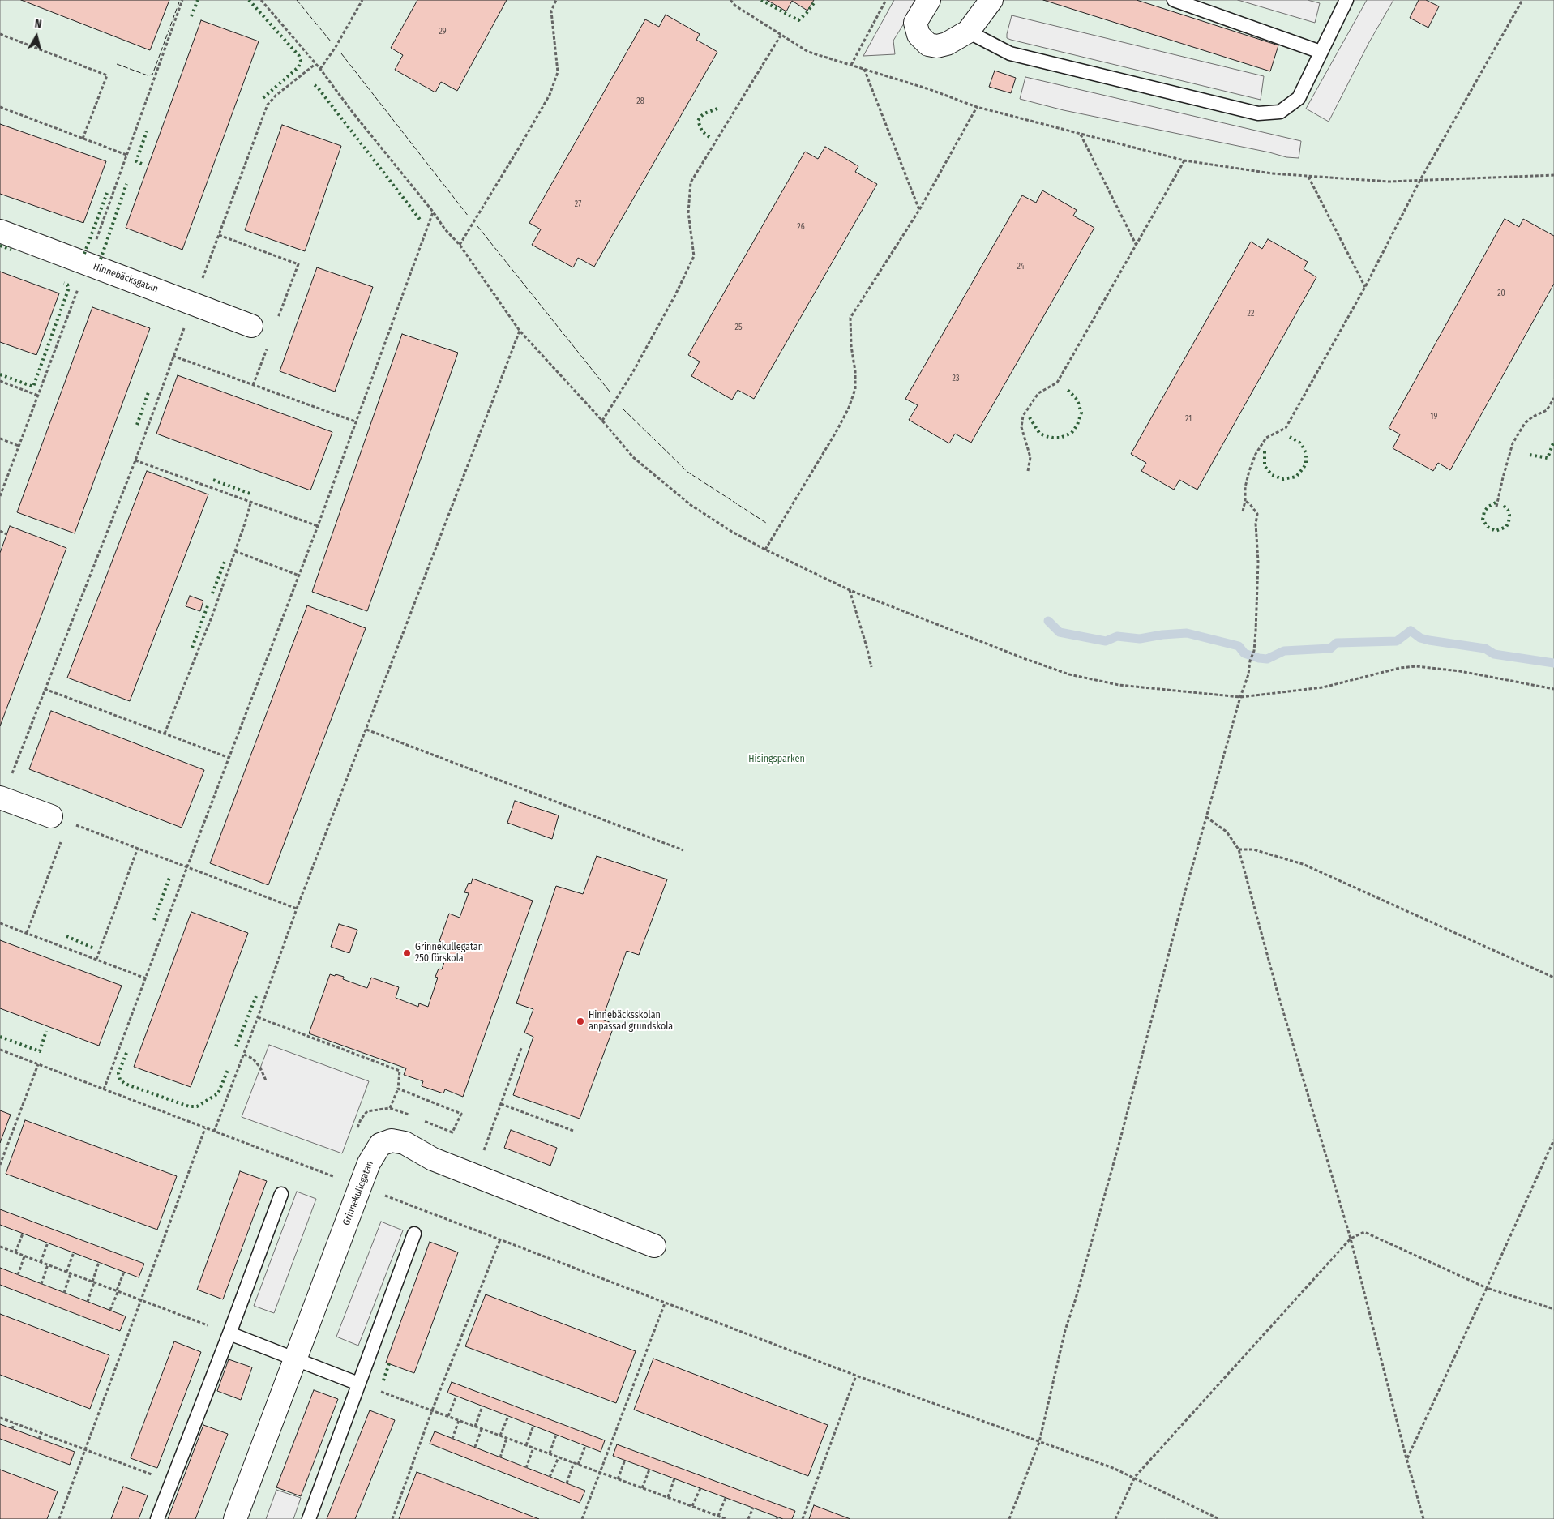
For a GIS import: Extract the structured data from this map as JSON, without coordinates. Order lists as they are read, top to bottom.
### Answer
{
  "streets": {
    "street": ["Hinnebäcksgatan", "Grinnekullegatan"]
  },
  "parks": ["Hisingsparken"],
  "places": ["Grinnekullegatan 250 förskola", "Hinnebäcksskolan anpassad grundskola"],
  "house_numbers": [
    "29",
    "28",
    "27",
    "26",
    "24",
    "20",
    "22",
    "25",
    "23",
    "19",
    "21"
  ],
  "north": "top"
}
